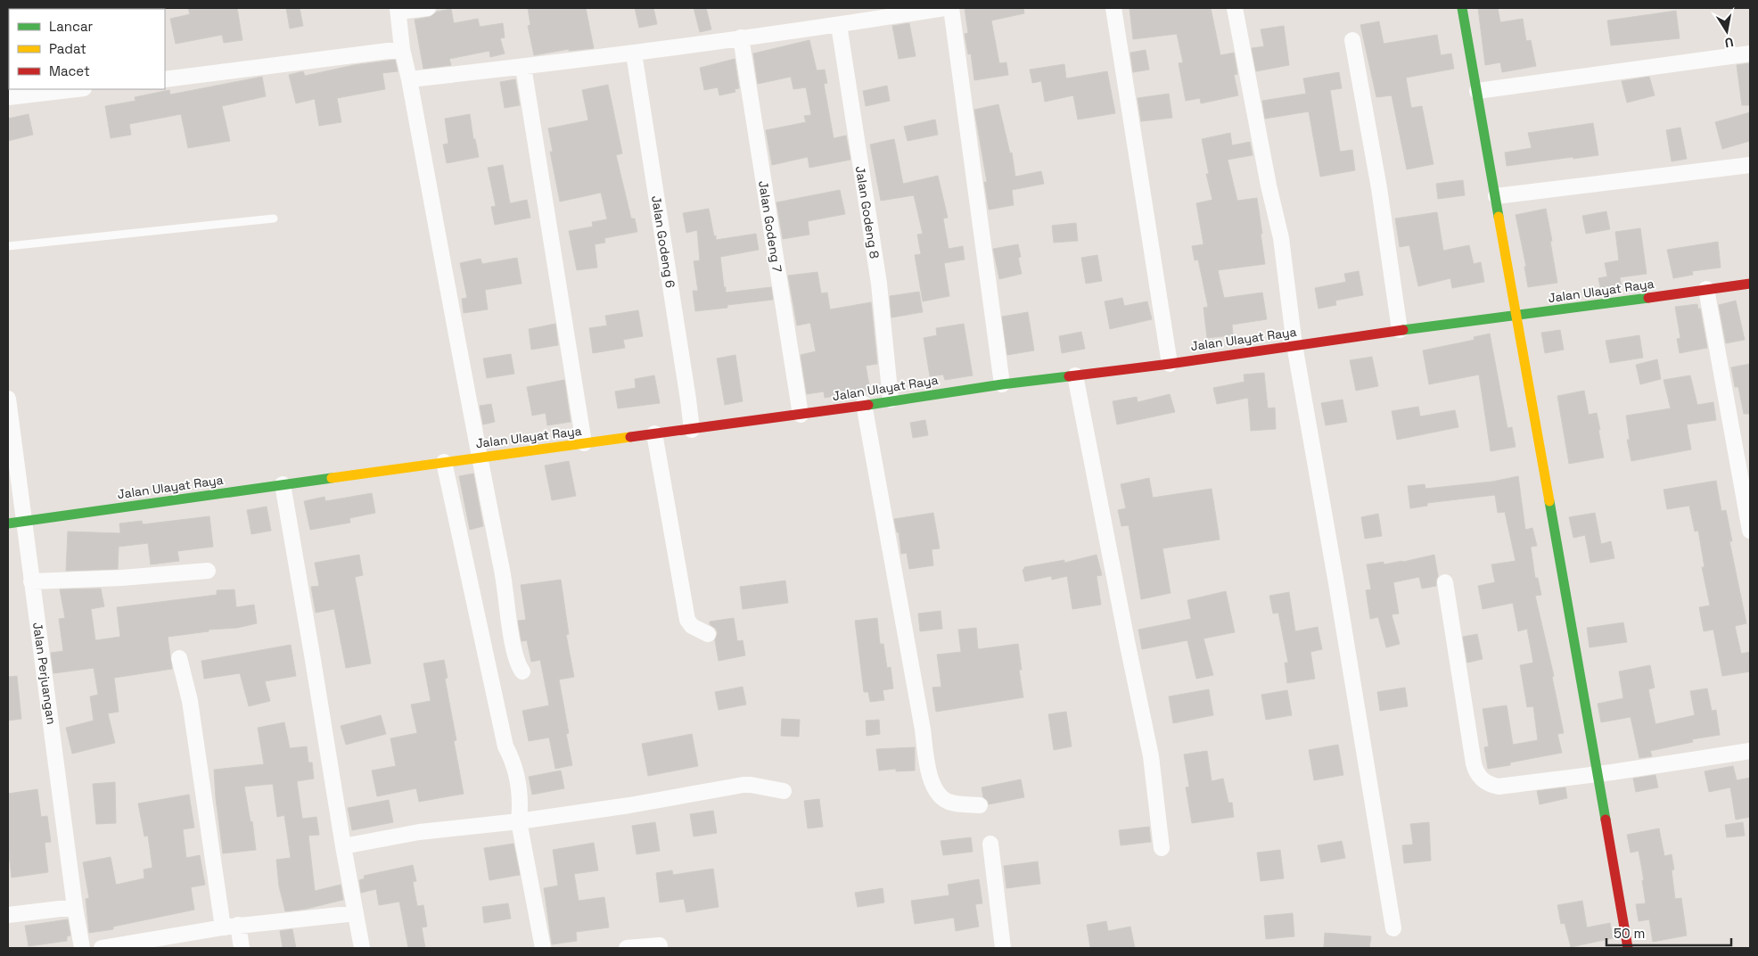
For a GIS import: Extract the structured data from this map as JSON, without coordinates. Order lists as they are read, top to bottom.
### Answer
{
  "streets": {
    "street": [
      "Jalan Godeng 8",
      "Jalan Godeng 7",
      "Jalan Godeng 6",
      "Jalan Ulayat Raya",
      "Jalan Perjuangan"
    ]
  },
  "crossings": [
    ["Jalan Godeng 8", "Jalan Ulayat Raya"],
    ["Jalan Godeng 7", "Jalan Ulayat Raya"],
    ["Jalan Godeng 6", "Jalan Ulayat Raya"],
    ["Jalan Ulayat Raya", "Jalan Perjuangan"]
  ],
  "legend": ["Lancar", "Padat", "Macet"],
  "scale_bar": "50 m",
  "north": "bottom"
}
